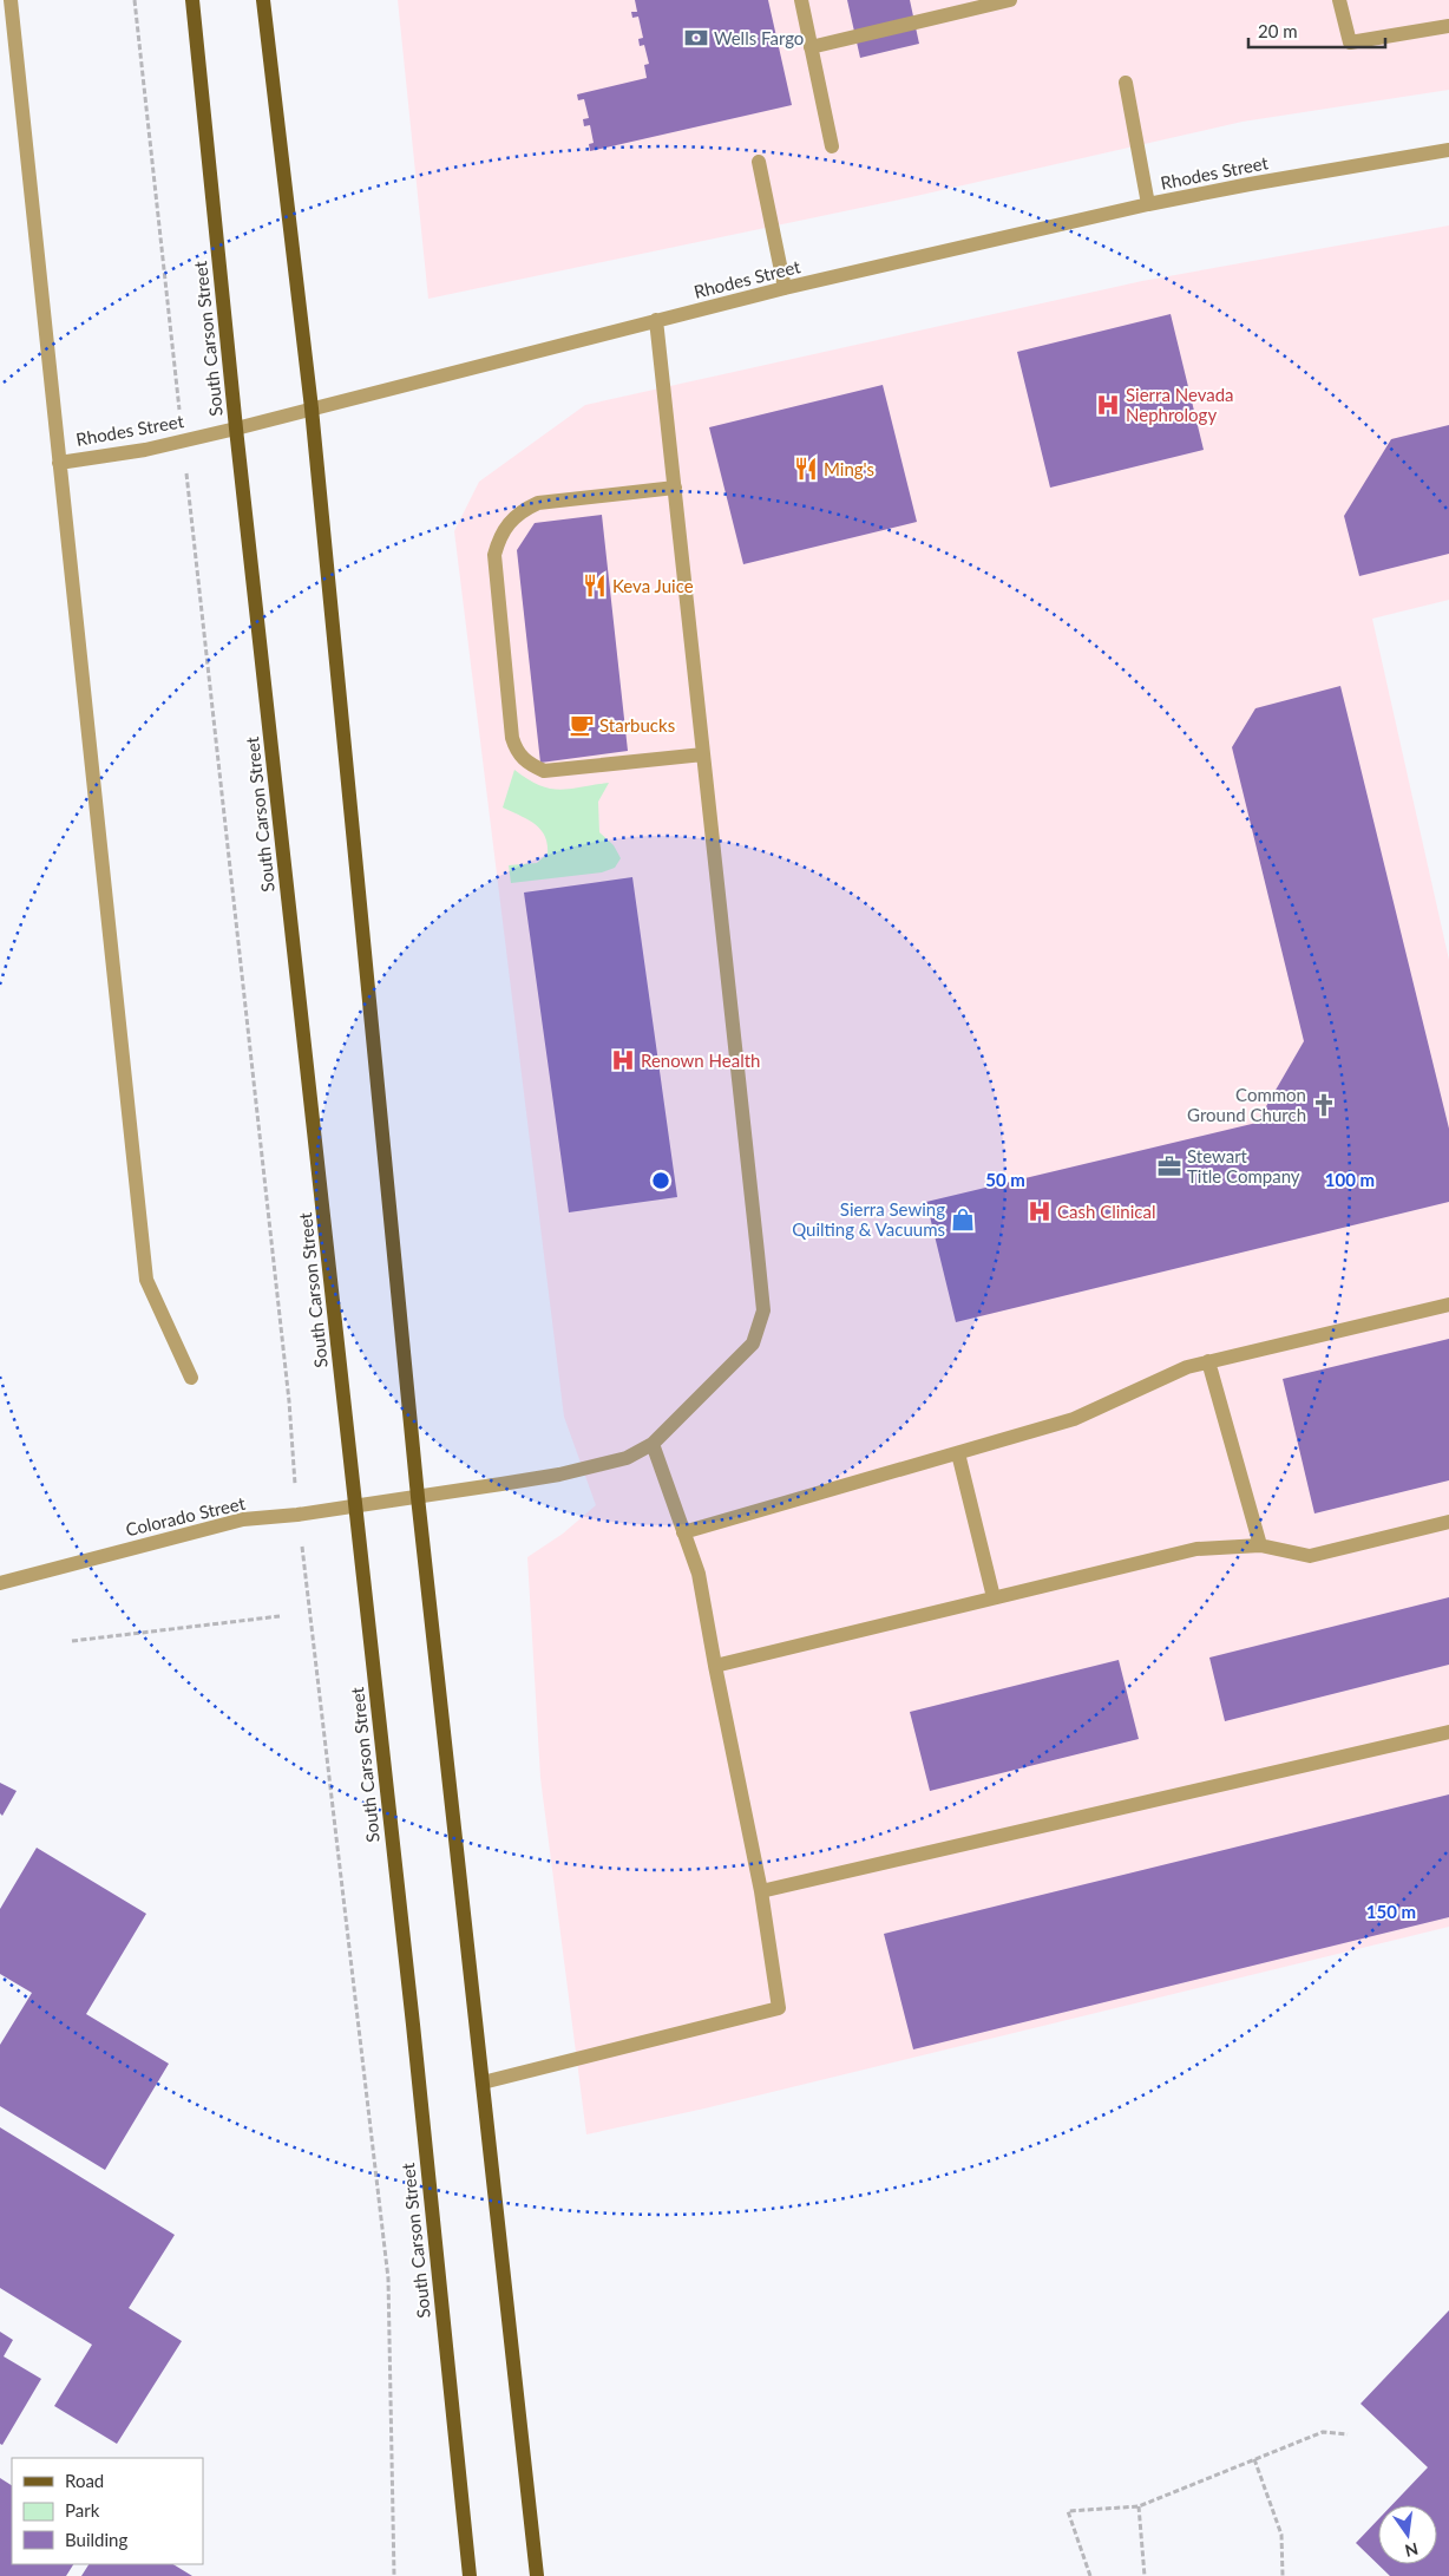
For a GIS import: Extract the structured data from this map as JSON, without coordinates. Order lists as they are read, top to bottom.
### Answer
{
  "streets": {
    "main road": ["South Carson Street"],
    "street": ["Rhodes Street", "Colorado Street"]
  },
  "crossings": [
    ["Rhodes Street", "South Carson Street"],
    ["Rhodes Street", "Colorado Street"],
    ["South Carson Street", "Colorado Street"]
  ],
  "places": {
    "bank": ["Wells Fargo"],
    "hospital": ["Sierra Nevada Nephrology", "Renown Health", "Cash Clinical"],
    "restaurant": ["Ming's", "Keva Juice"],
    "cafe": ["Starbucks"],
    "church": ["Common Ground Church"],
    "office": ["Stewart Title Company"],
    "shop": ["Sierra Sewing Quilting & Vacuums"]
  },
  "legend": ["Road", "Park", "Building"],
  "scale_bar": "20 m",
  "north": "bottom",
  "rings": ["50 m", "100 m", "150 m"]
}
